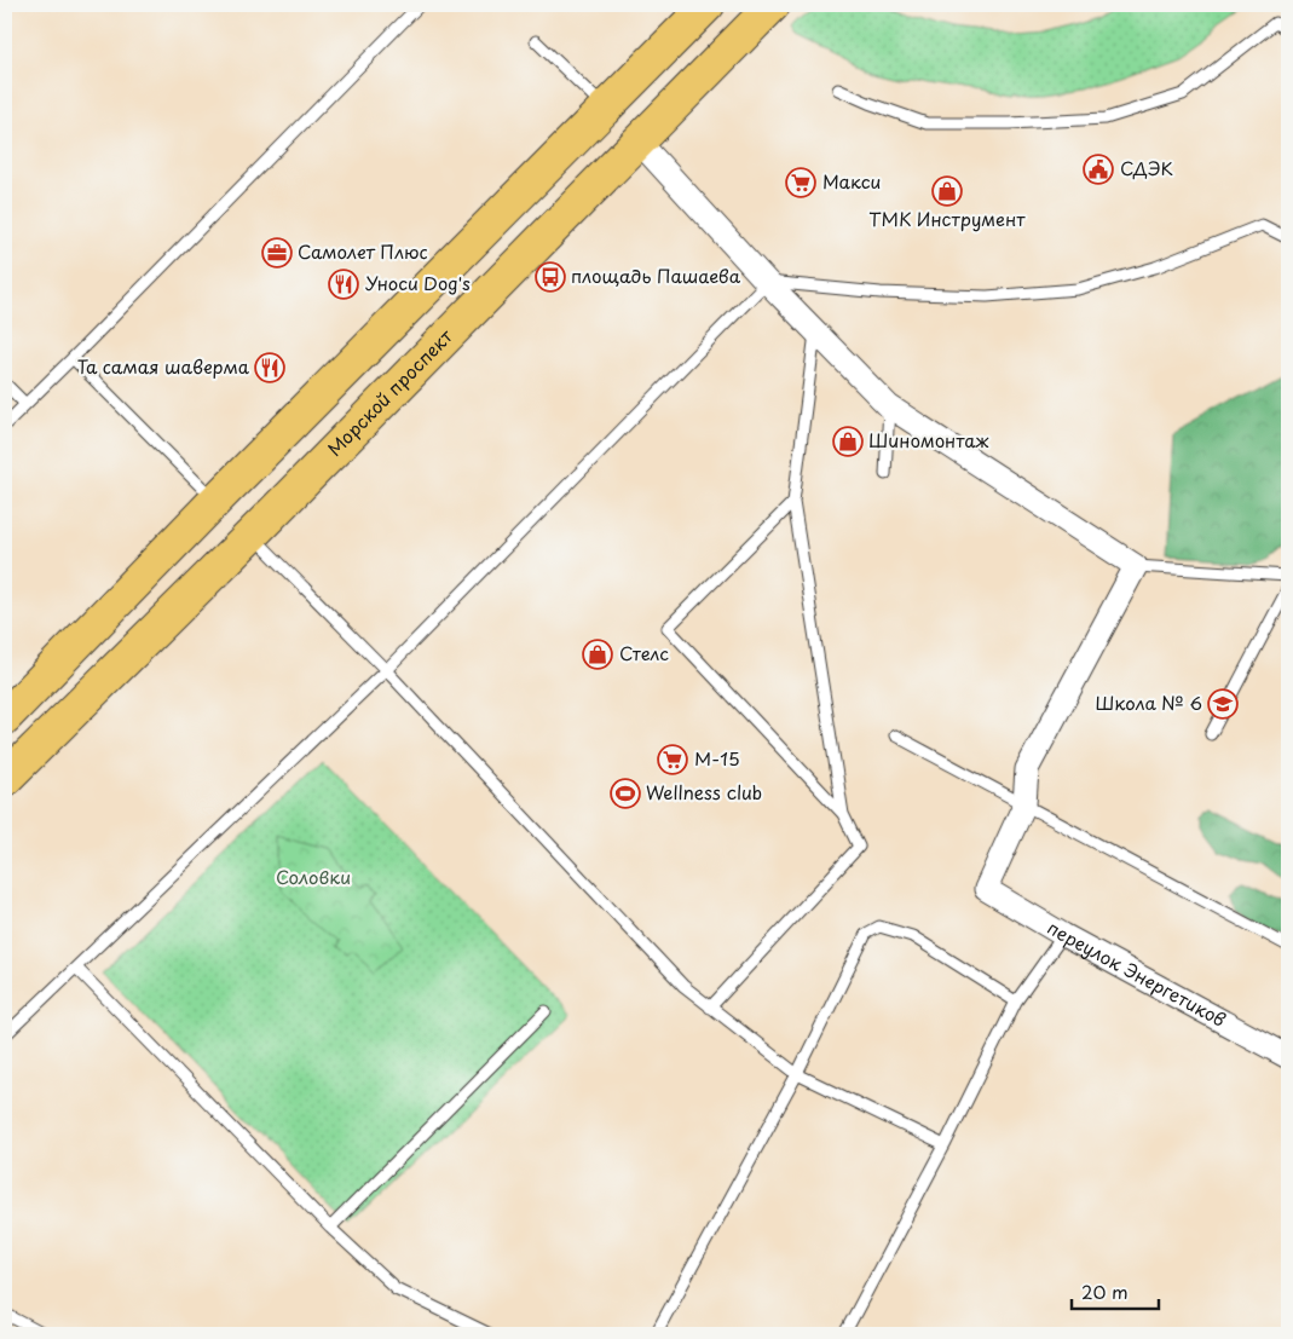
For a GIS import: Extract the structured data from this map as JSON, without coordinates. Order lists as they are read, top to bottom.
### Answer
{
  "streets": {
    "main road": ["Морской проспект"],
    "street": ["переулок Энергетиков"]
  },
  "parks": ["Соловки"],
  "places": {
    "public building": ["СДЭК"],
    "supermarket": ["Макси", "М-15"],
    "shop": ["ТМК Инструмент", "Шиномонтаж", "Стелс"],
    "office": ["Самолет Плюс"],
    "bus stop": ["площадь Пашаева"],
    "restaurant": ["Уноси Dog's", "Та самая шаверма"],
    "school or university": ["Школа № 6"],
    "sports": ["Wellness club"]
  },
  "scale_bar": "20 m"
}
